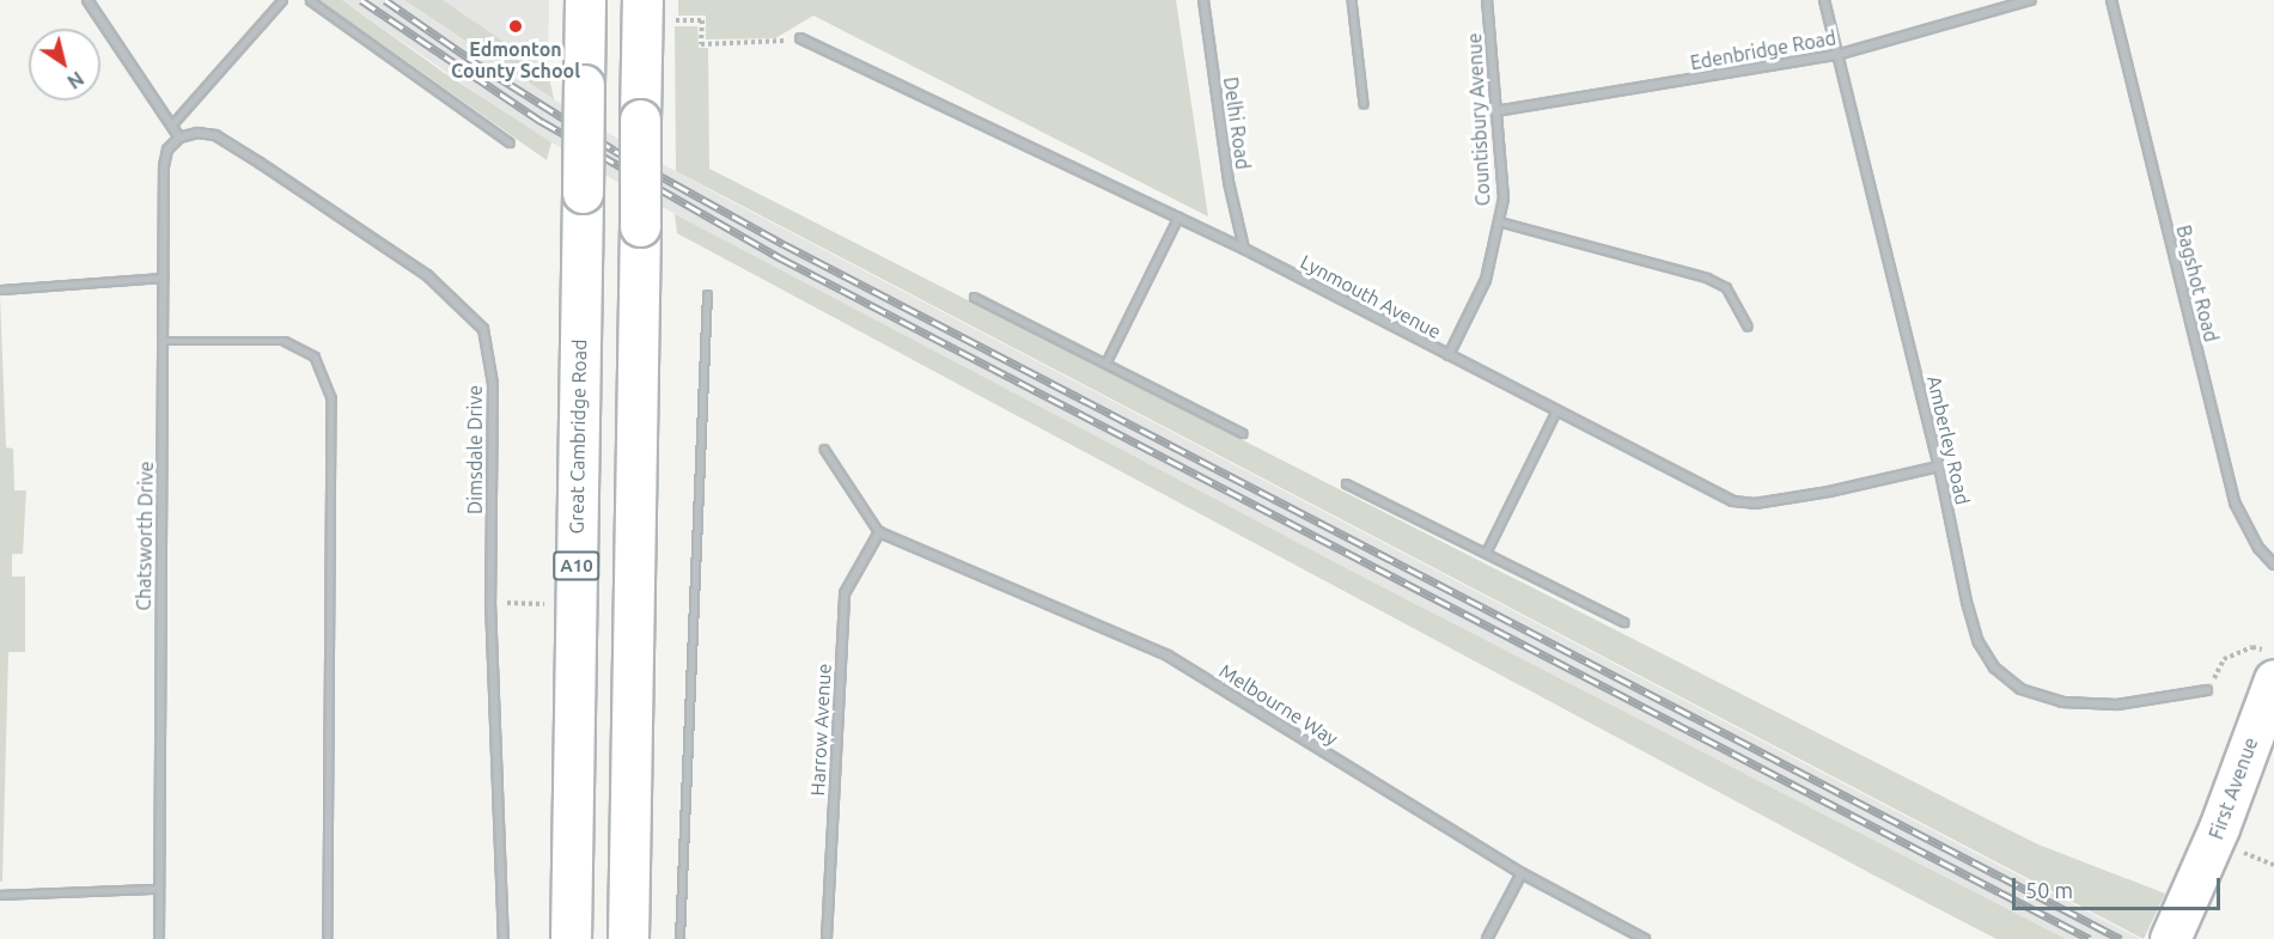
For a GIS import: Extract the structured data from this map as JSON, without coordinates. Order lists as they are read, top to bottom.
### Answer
{
  "streets": {
    "main road": ["Great Cambridge Road", "A10", "First Avenue"],
    "street": [
      "Edenbridge Road",
      "Countisbury Avenue",
      "Delhi Road",
      "Bagshot Road",
      "Lynmouth Avenue",
      "Amberley Road",
      "Dimsdale Drive",
      "Chatsworth Drive",
      "Melbourne Way",
      "Harrow Avenue"
    ]
  },
  "crossings": [
    ["Edenbridge Road", "Countisbury Avenue"],
    ["Edenbridge Road", "Amberley Road"],
    ["Countisbury Avenue", "Lynmouth Avenue"],
    ["Delhi Road", "Lynmouth Avenue"],
    ["Lynmouth Avenue", "Amberley Road"],
    ["Dimsdale Drive", "Chatsworth Drive"],
    ["Melbourne Way", "Harrow Avenue"]
  ],
  "places": ["Edmonton County School"],
  "scale_bar": "50 m",
  "north": "bottom right"
}
